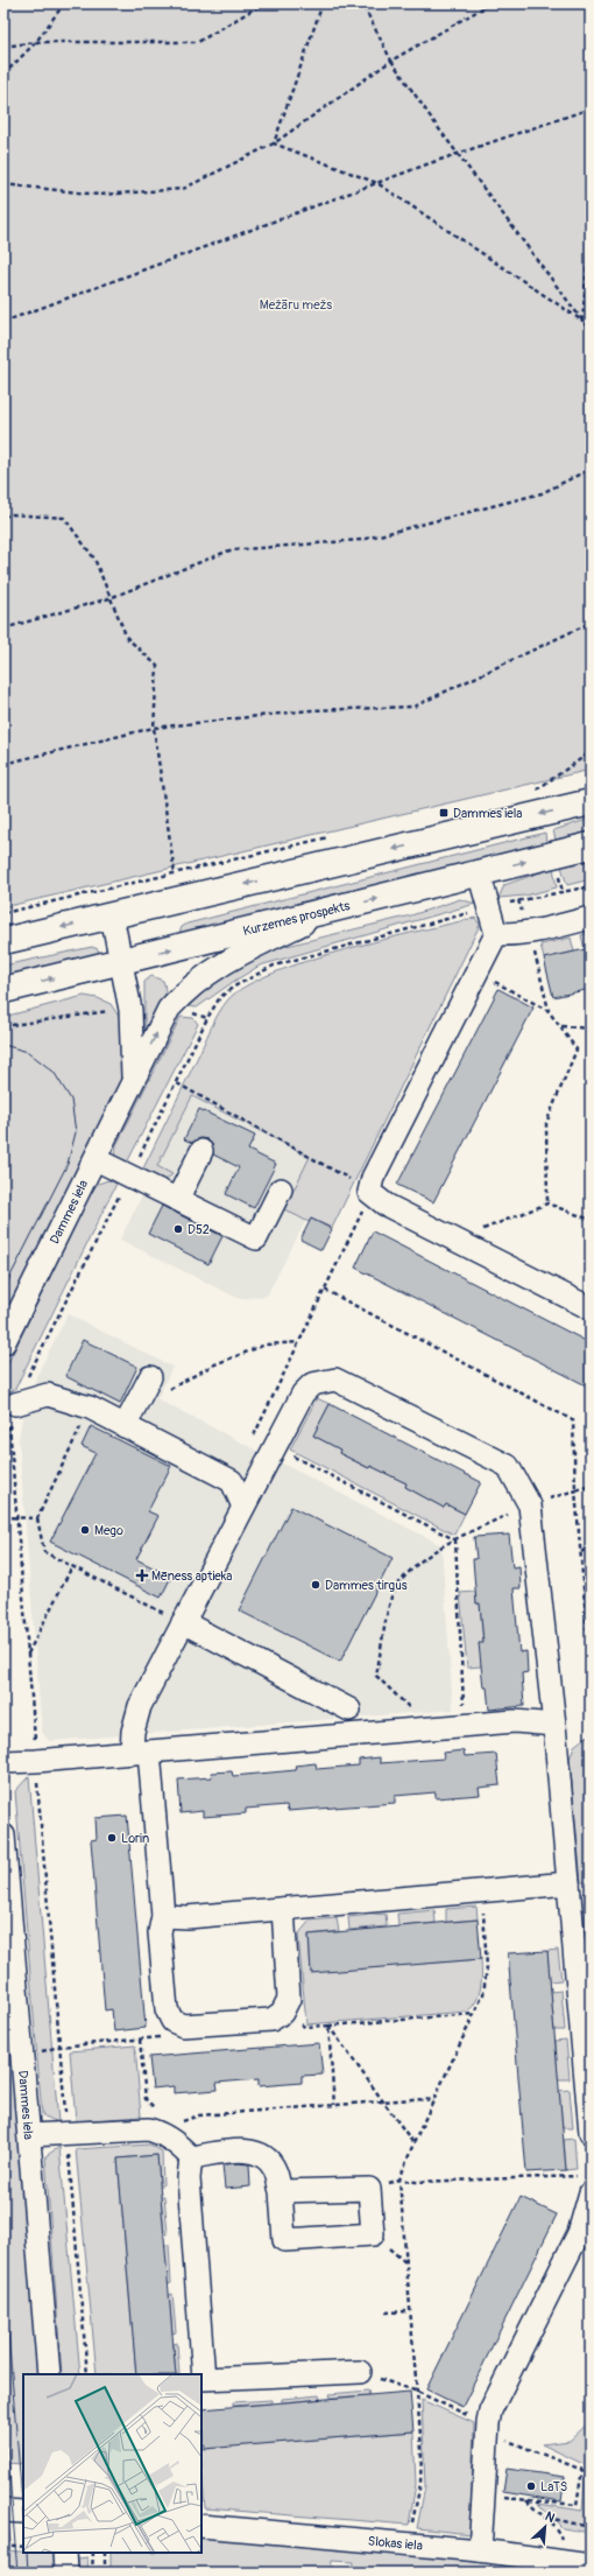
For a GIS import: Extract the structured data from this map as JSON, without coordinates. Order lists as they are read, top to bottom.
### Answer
{
  "streets": {
    "main road": ["Kurzemes prospekts"],
    "street": ["Dammes iela", "Slokas iela"]
  },
  "crossings": [
    ["Kurzemes prospekts", "Dammes iela"]
  ],
  "parks": ["Mežāru mežs"],
  "places": {
    "transit": ["Dammes iela"],
    "other": [
      "D52",
      "Mego",
      "Dammes tirgus",
      "Lorin",
      "LaTS"
    ],
    "health": ["Mēness aptieka"]
  },
  "north": "top right"
}
